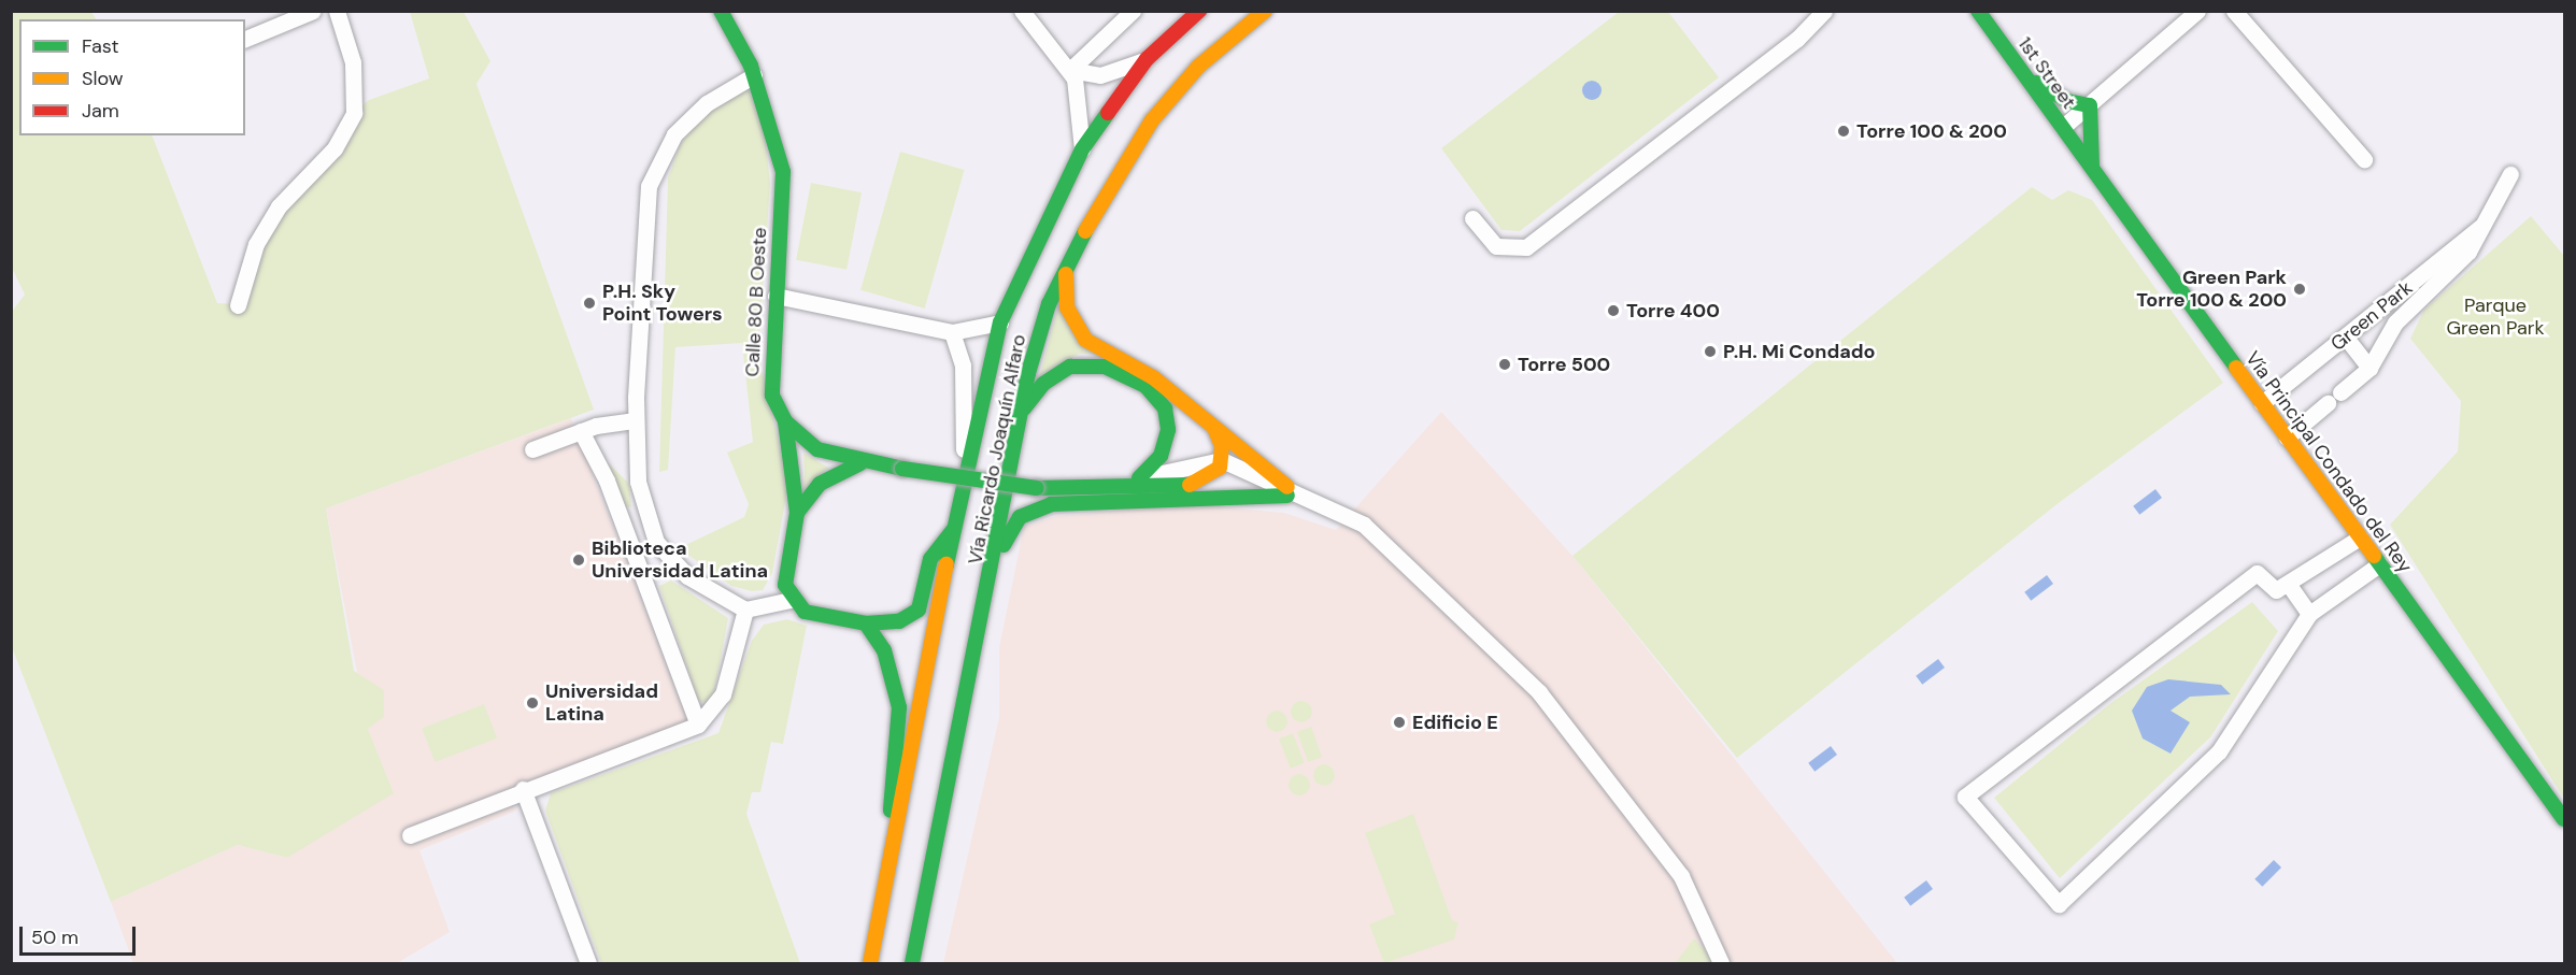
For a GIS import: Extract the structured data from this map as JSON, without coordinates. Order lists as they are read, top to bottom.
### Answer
{
  "streets": {
    "main road": [
      "1st Street",
      "Calle 80 B Oeste",
      "Vía Ricardo Joaquín Alfaro",
      "Vía Principal Condado del Rey"
    ],
    "street": ["Green Park"]
  },
  "crossings": [
    ["1st Street", "Vía Principal Condado del Rey"],
    ["Green Park", "Vía Principal Condado del Rey"]
  ],
  "parks": ["Parque Green Park"],
  "places": [
    "Torre 100 & 200",
    "Green Park Torre 100 & 200",
    "P.H. Sky Point Towers",
    "Torre 400",
    "P.H. Mi Condado",
    "Torre 500",
    "Biblioteca Universidad Latina",
    "Universidad Latina",
    "Edificio E"
  ],
  "legend": ["Fast", "Slow", "Jam"],
  "scale_bar": "50 m"
}
